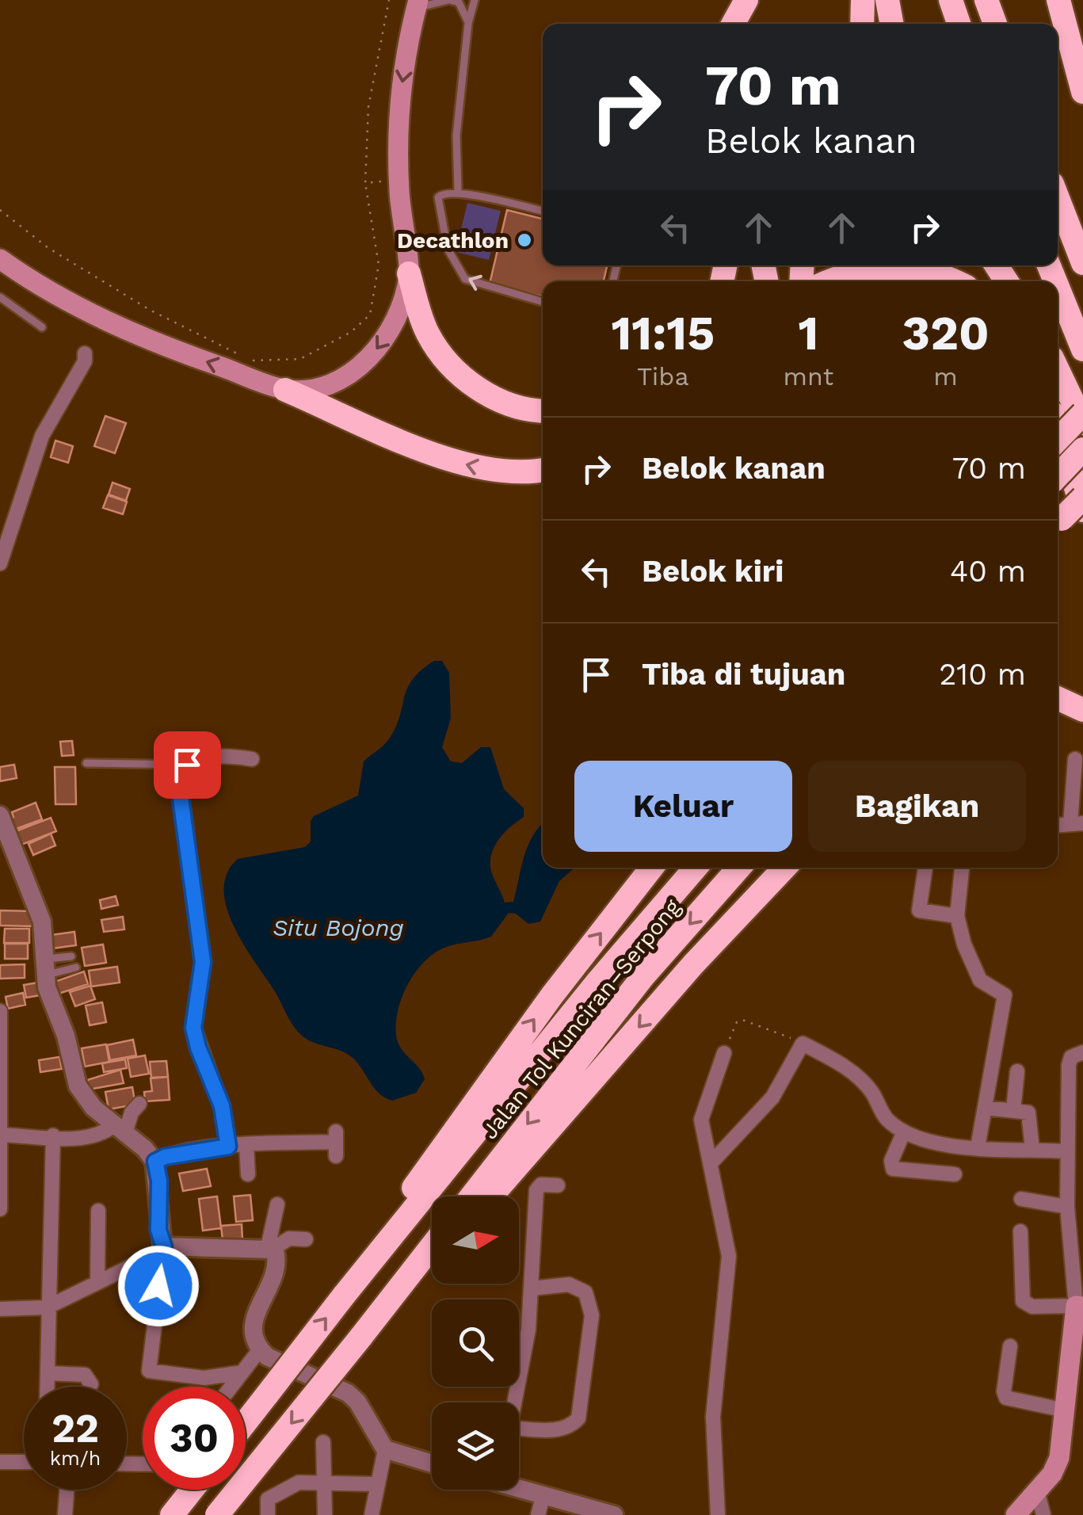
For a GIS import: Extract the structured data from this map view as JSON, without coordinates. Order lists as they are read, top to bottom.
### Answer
{
  "streets": {
    "highway": ["Jalan Tol Kunciran–Serpong"]
  },
  "water": ["Situ Bojong"],
  "places": ["Decathlon"],
  "north": "right",
  "page": {
    "turn": ["70 m", "Belok kanan"],
    "eta": [
      "11:15",
      "Tiba",
      "1",
      "mnt",
      "320",
      "m"
    ],
    "list": [
      {
        "name": "Belok kanan",
        "value": "70 m"
      },
      {
        "name": "Belok kiri",
        "value": "40 m"
      },
      {
        "name": "Tiba di tujuan",
        "value": "210 m"
      }
    ],
    "buttons": ["Keluar", "Bagikan"],
    "speed": "22 km/h",
    "limit": "30"
  }
}
